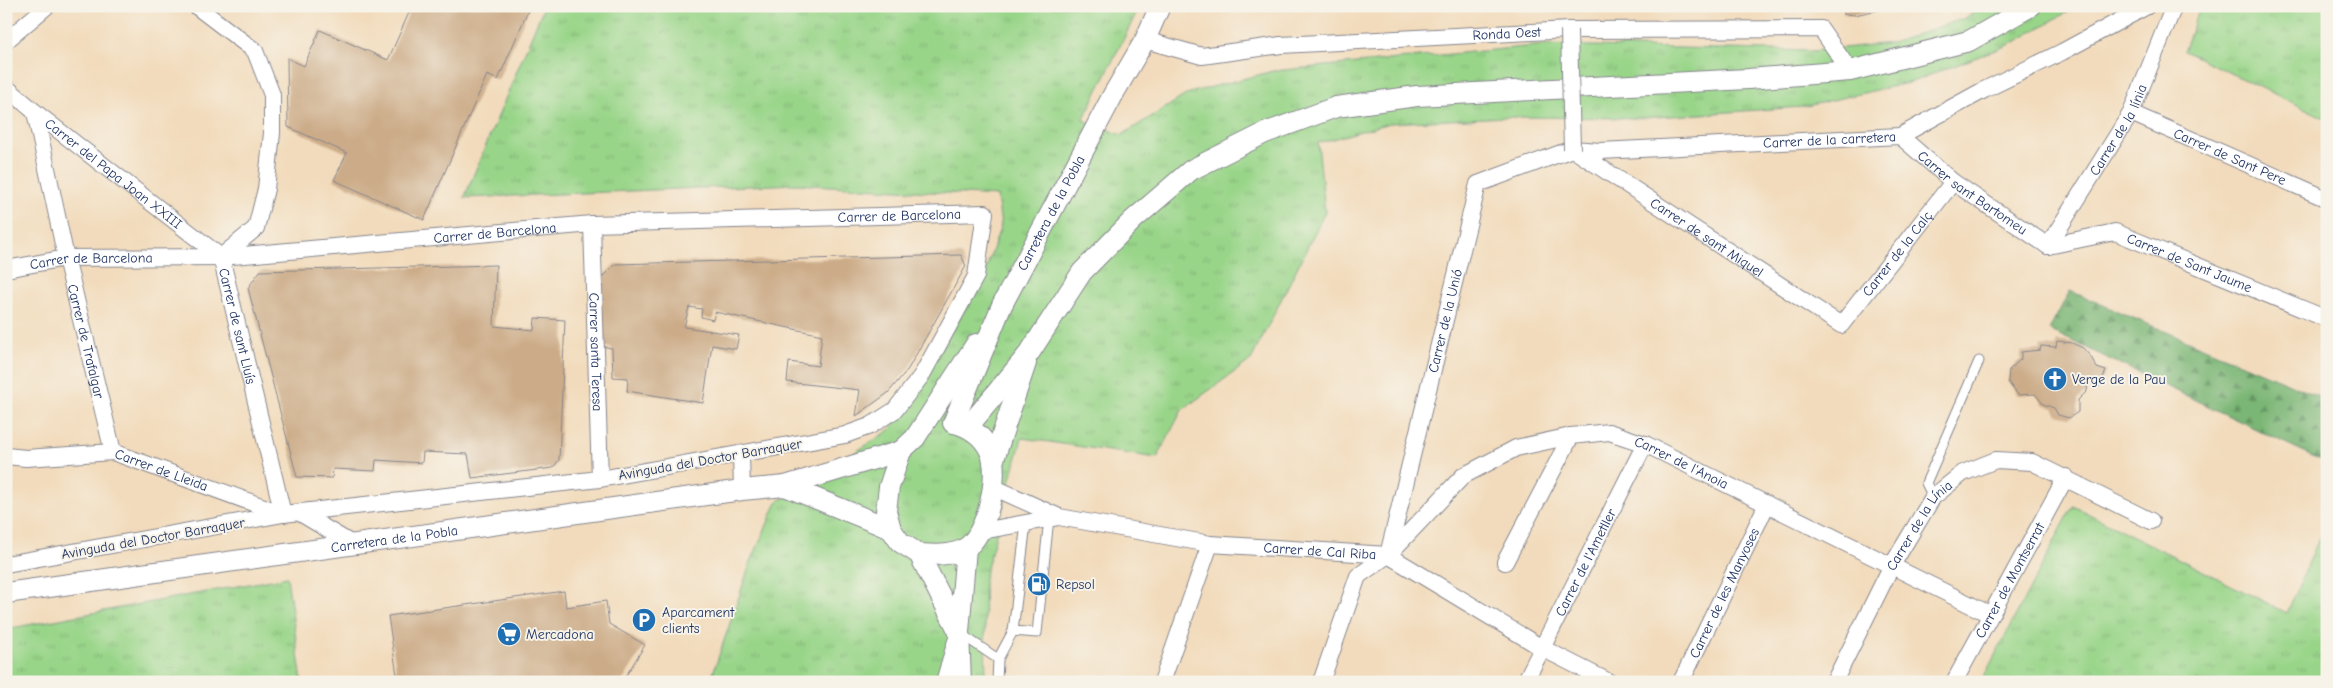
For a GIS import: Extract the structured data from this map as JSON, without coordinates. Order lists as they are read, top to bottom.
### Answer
{
  "streets": {
    "street": [
      "Ronda Oest",
      "Carrer de la línia",
      "Carrer de la carretera",
      "Carrer de Sant Pere",
      "Carrer del Papa Joan XXIII",
      "Carrer sant Bartomeu",
      "Carretera de la Pobla",
      "Carrer de Barcelona",
      "Carrer de sant Miquel",
      "Carrer de la Calç",
      "Carrer de Sant Jaume",
      "Carrer de la Unió",
      "Carrer de sant Lluís",
      "Carrer de Trafalgar",
      "Carrer santa Teresa",
      "Avinguda del Doctor Barraquer",
      "Carrer de l'Anoia",
      "Carrer de Lleida",
      "Carrer de la Línia",
      "Carrer de Cal Riba",
      "Carrer de l'Ametller",
      "Carrer de Montserrat",
      "Carrer de les Manyoses"
    ]
  },
  "crossings": [
    ["Ronda Oest", "Carretera de la Pobla"],
    ["Carrer de la línia", "Carrer de Sant Pere"],
    ["Carrer de la línia", "Carrer sant Bartomeu"],
    ["Carrer de la línia", "Carrer de Sant Jaume"],
    ["Carrer de la carretera", "Carrer sant Bartomeu"],
    ["Carrer de la carretera", "Carrer de la Unió"],
    ["Carrer del Papa Joan XXIII", "Carrer de Barcelona"],
    ["Carrer del Papa Joan XXIII", "Carrer de sant Lluís"],
    ["Carrer del Papa Joan XXIII", "Carrer de Trafalgar"],
    ["Carrer sant Bartomeu", "Carrer de la Calç"],
    ["Carrer sant Bartomeu", "Carrer de Sant Jaume"],
    ["Carretera de la Pobla", "Carrer de Cal Riba"],
    ["Carrer de Barcelona", "Carrer de sant Lluís"],
    ["Carrer de Barcelona", "Carrer de Trafalgar"],
    ["Carrer de Barcelona", "Carrer santa Teresa"],
    ["Carrer de Barcelona", "Avinguda del Doctor Barraquer"],
    ["Carrer de sant Miquel", "Carrer de la Calç"],
    ["Carrer de sant Miquel", "Carrer de la Unió"],
    ["Carrer de la Unió", "Carrer de l'Anoia"],
    ["Carrer de la Unió", "Carrer de Cal Riba"],
    ["Carrer de sant Lluís", "Avinguda del Doctor Barraquer"],
    ["Carrer de sant Lluís", "Carrer de Lleida"],
    ["Carrer de Trafalgar", "Carrer de Lleida"],
    ["Carrer santa Teresa", "Avinguda del Doctor Barraquer"],
    ["Avinguda del Doctor Barraquer", "Carrer de Lleida"],
    ["Carrer de l'Anoia", "Carrer de la Línia"],
    ["Carrer de l'Anoia", "Carrer de Cal Riba"],
    ["Carrer de l'Anoia", "Carrer de l'Ametller"],
    ["Carrer de l'Anoia", "Carrer de Montserrat"],
    ["Carrer de l'Anoia", "Carrer de les Manyoses"],
    ["Carrer de la Línia", "Carrer de Montserrat"],
    ["Carrer de Cal Riba", "Carrer de l'Ametller"]
  ],
  "places": {
    "church": ["Verge de la Pau"],
    "fuel station": ["Repsol"],
    "parking": ["Aparcament clients"],
    "supermarket": ["Mercadona"]
  }
}
